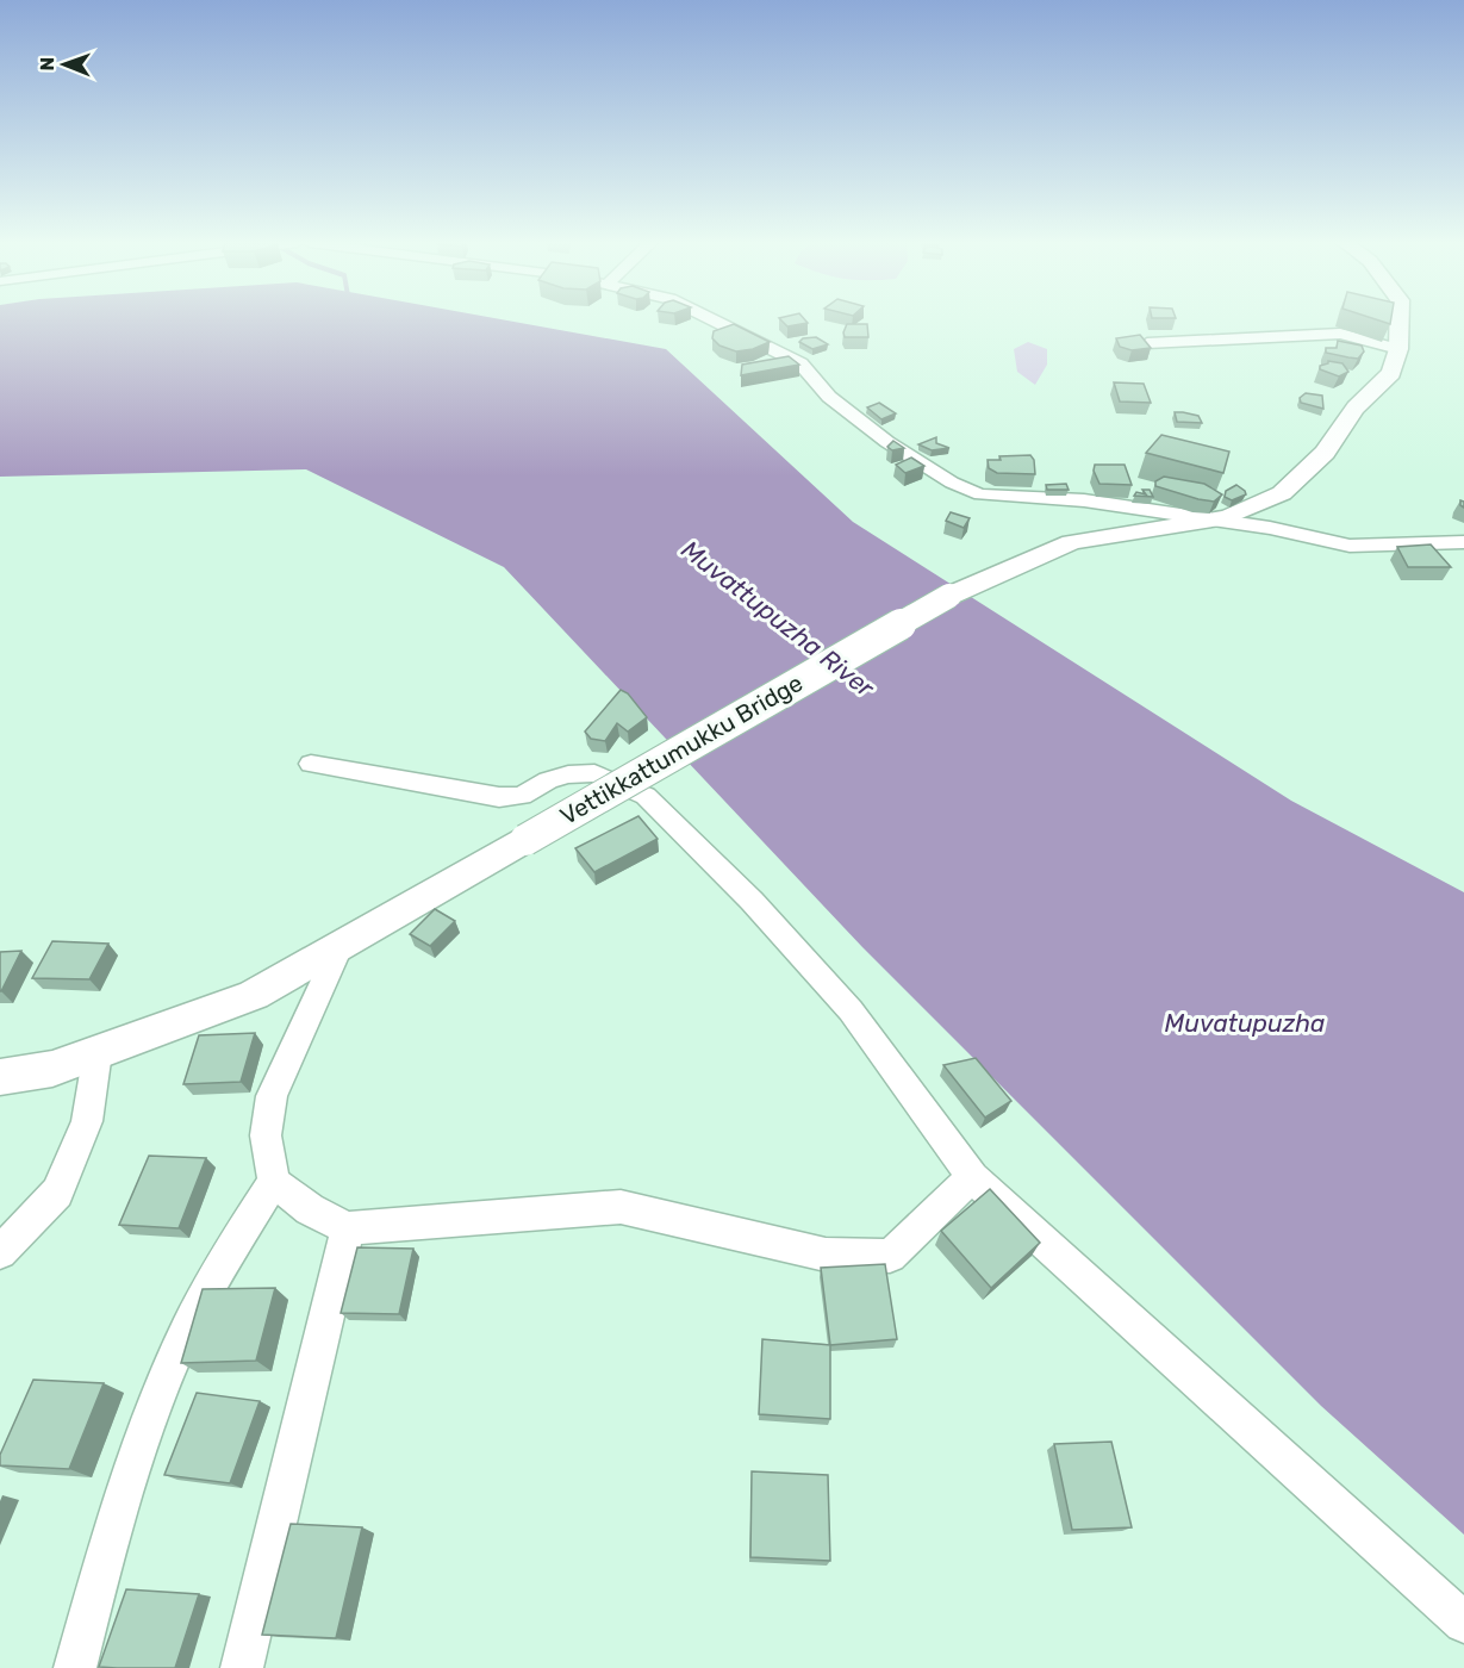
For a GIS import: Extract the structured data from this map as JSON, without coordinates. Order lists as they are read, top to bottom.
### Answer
{
  "streets": {
    "main road": ["Vettikkattumukku Bridge"]
  },
  "water": ["Muvattupuzha River", "Muvatupuzha"],
  "north": "left"
}
